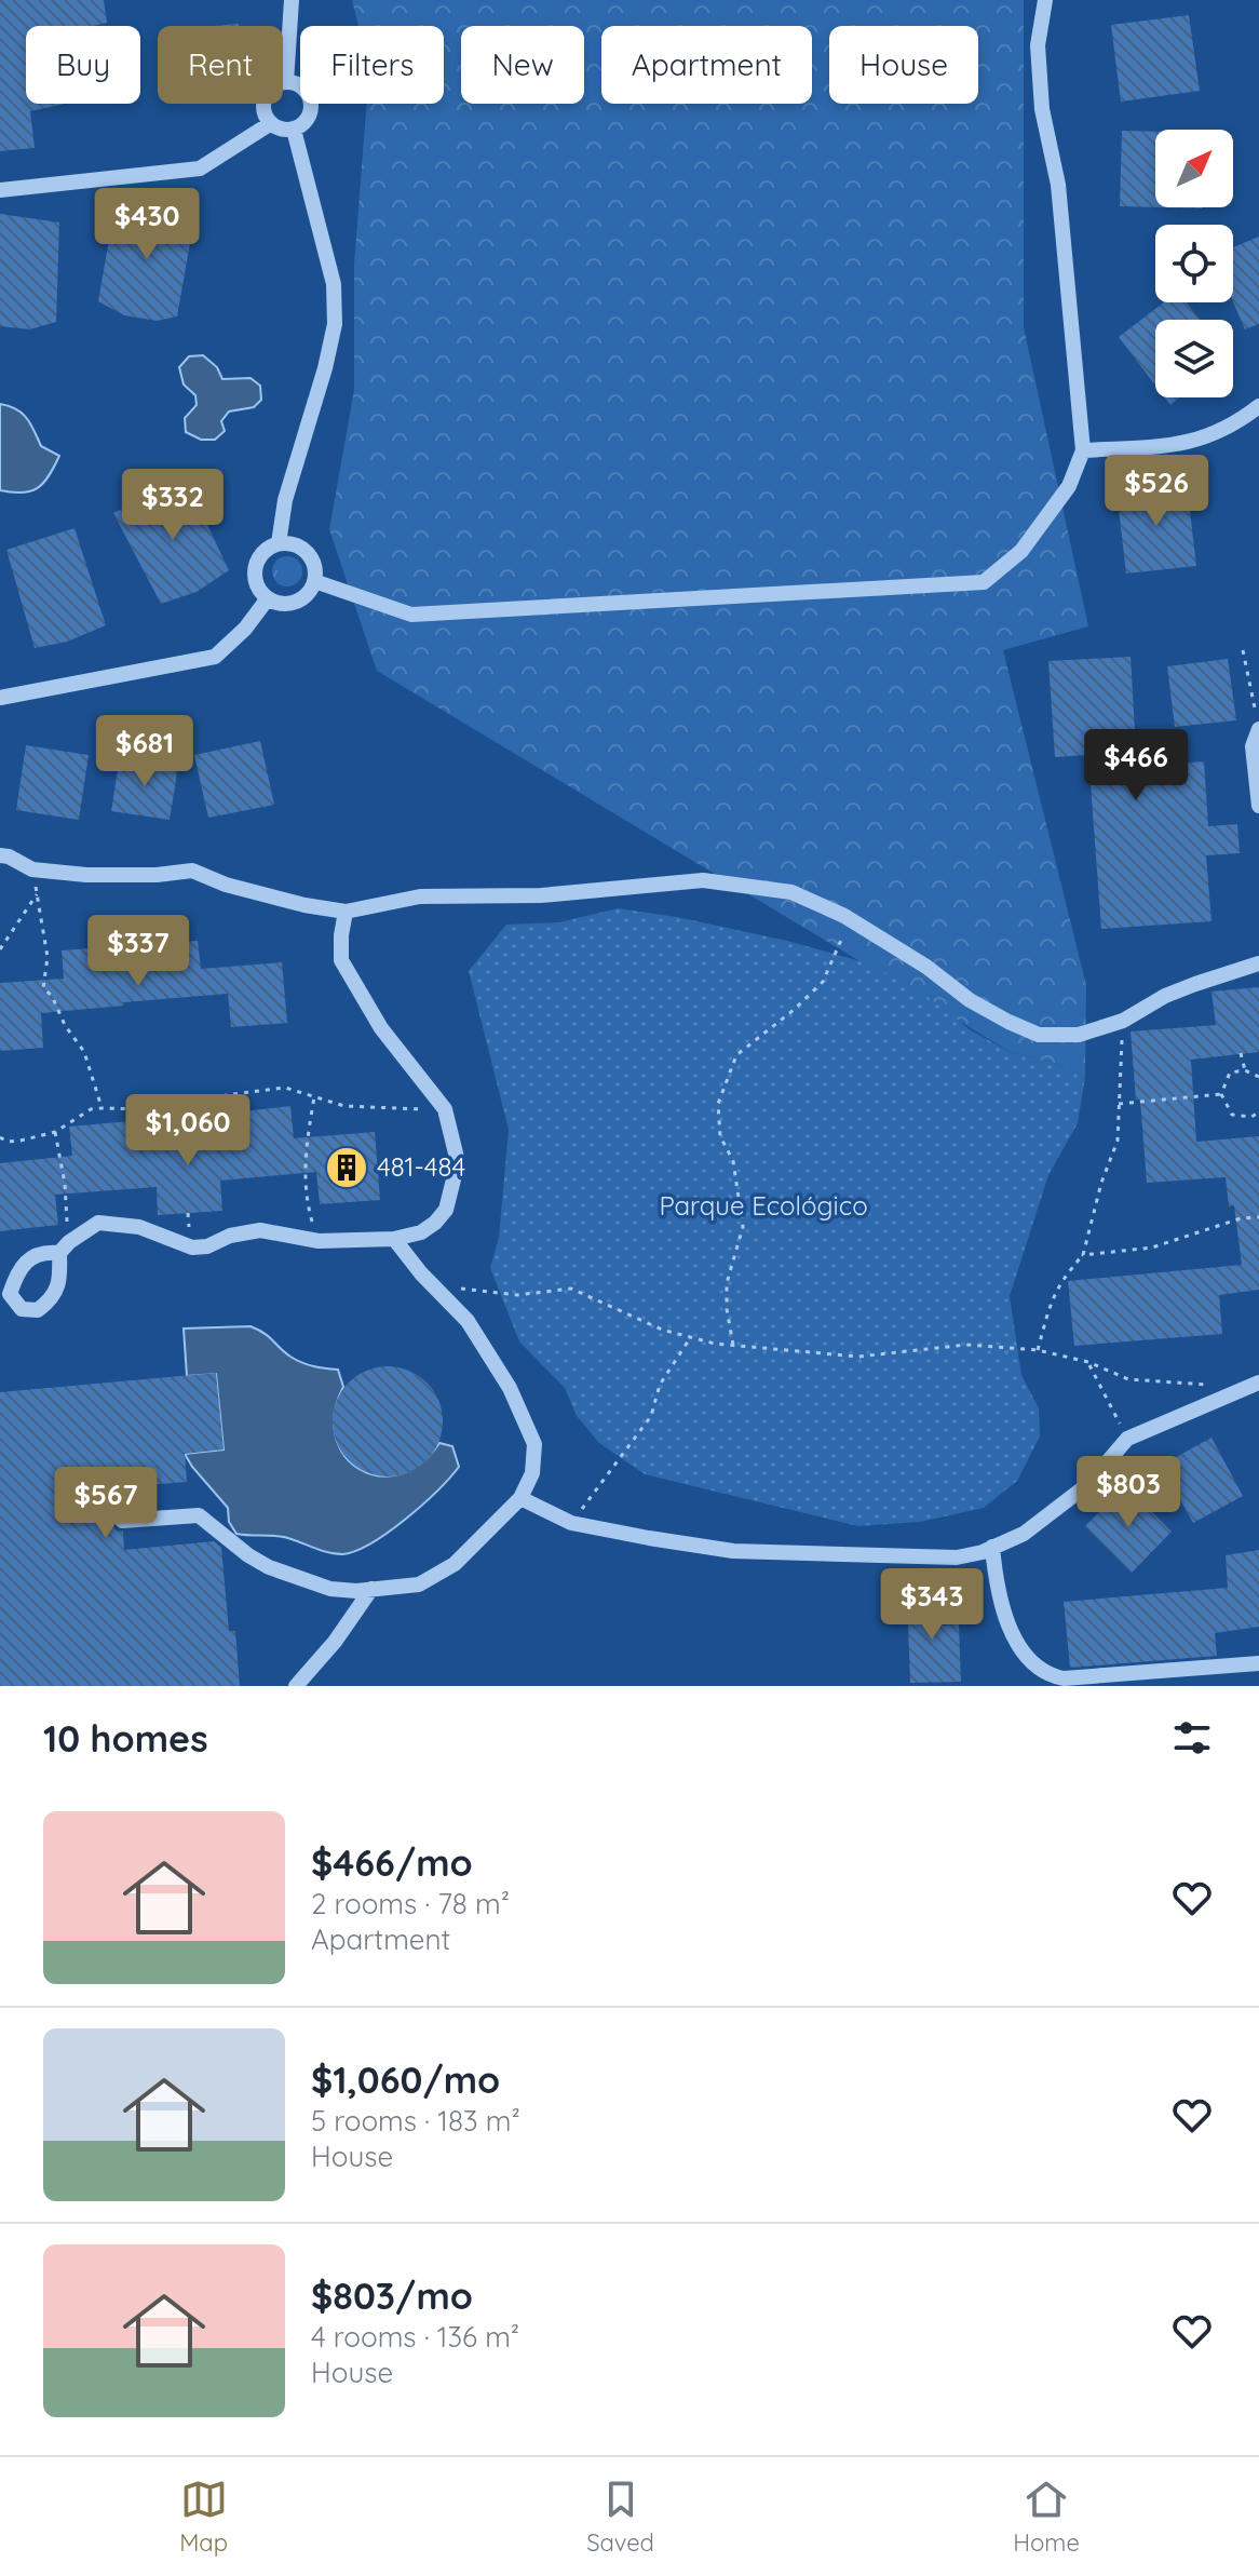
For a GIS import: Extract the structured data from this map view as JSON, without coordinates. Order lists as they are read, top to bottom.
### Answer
{
  "parks": ["Parque Ecológico"],
  "places": {
    "building": ["481-484"]
  },
  "north": "top right",
  "page": {
    "chip": [
      "Buy",
      "Rent",
      "Filters",
      "New",
      "Apartment",
      "House"
    ],
    "price": [
      "$430",
      "$526",
      "$332",
      "$681",
      "$466",
      "$337",
      "$1,060",
      "$803",
      "$567",
      "$343"
    ],
    "heading": "10 homes",
    "list": [
      {
        "name": "$466/mo",
        "note": "2 rooms · 78 m² · Apartment"
      },
      {
        "name": "$1,060/mo",
        "note": "5 rooms · 183 m² · House"
      },
      {
        "name": "$803/mo",
        "note": "4 rooms · 136 m² · House"
      }
    ],
    "tabs": ["Map", "Saved", "Home"]
  }
}
